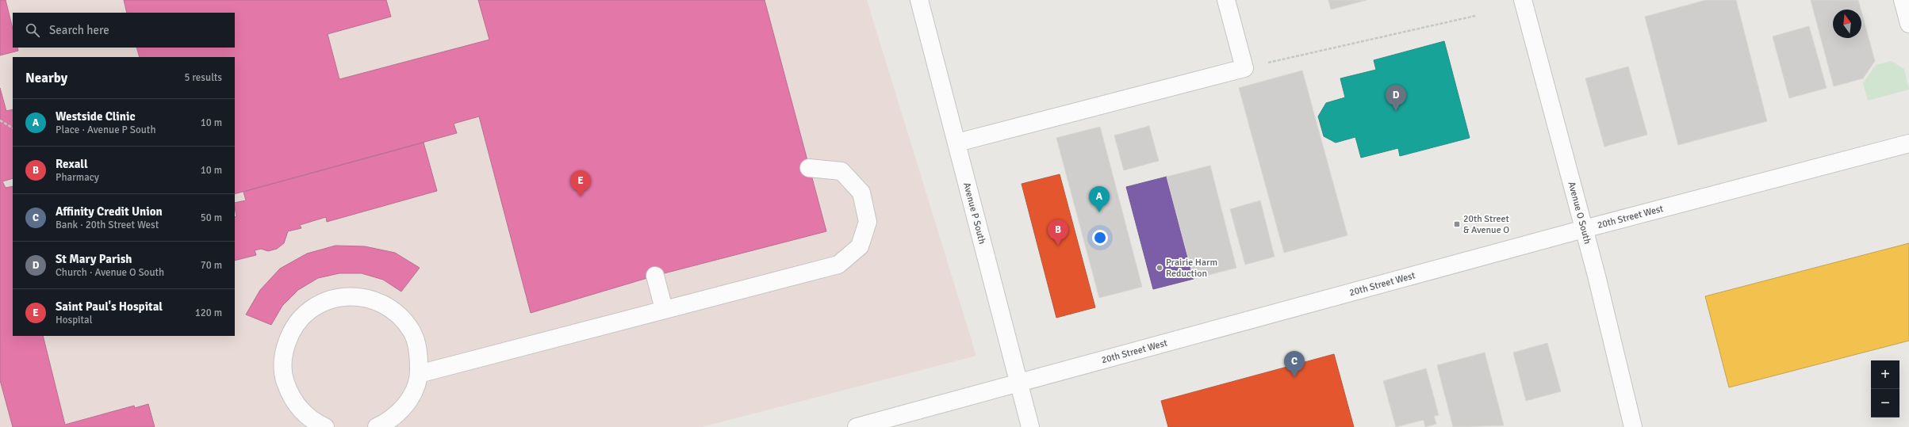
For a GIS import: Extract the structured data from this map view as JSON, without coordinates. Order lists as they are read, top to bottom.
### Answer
{
  "streets": {
    "main road": ["Avenue P South", "Avenue O South", "20th Street West"]
  },
  "crossings": [
    ["Avenue P South", "20th Street West"],
    ["Avenue O South", "20th Street West"]
  ],
  "places": {
    "transit": ["20th Street & Avenue O"],
    "other": ["Prairie Harm Reduction"]
  },
  "north": "top",
  "page": {
    "search": "Search here",
    "heading": ["Nearby", "5 results"],
    "pins": [
      "D",
      "E",
      "A",
      "B",
      "C"
    ],
    "list": [
      {
        "mark": "A",
        "name": "Westside Clinic",
        "note": "Place · Avenue P South",
        "value": "10 m"
      },
      {
        "mark": "B",
        "name": "Rexall",
        "note": "Pharmacy",
        "value": "10 m"
      },
      {
        "mark": "C",
        "name": "Affinity Credit Union",
        "note": "Bank · 20th Street West",
        "value": "50 m"
      },
      {
        "mark": "D",
        "name": "St Mary Parish",
        "note": "Church · Avenue O South",
        "value": "70 m"
      },
      {
        "mark": "E",
        "name": "Saint Paul's Hospital",
        "note": "Hospital",
        "value": "120 m"
      }
    ],
    "map_buttons": ["+", "−"]
  }
}
